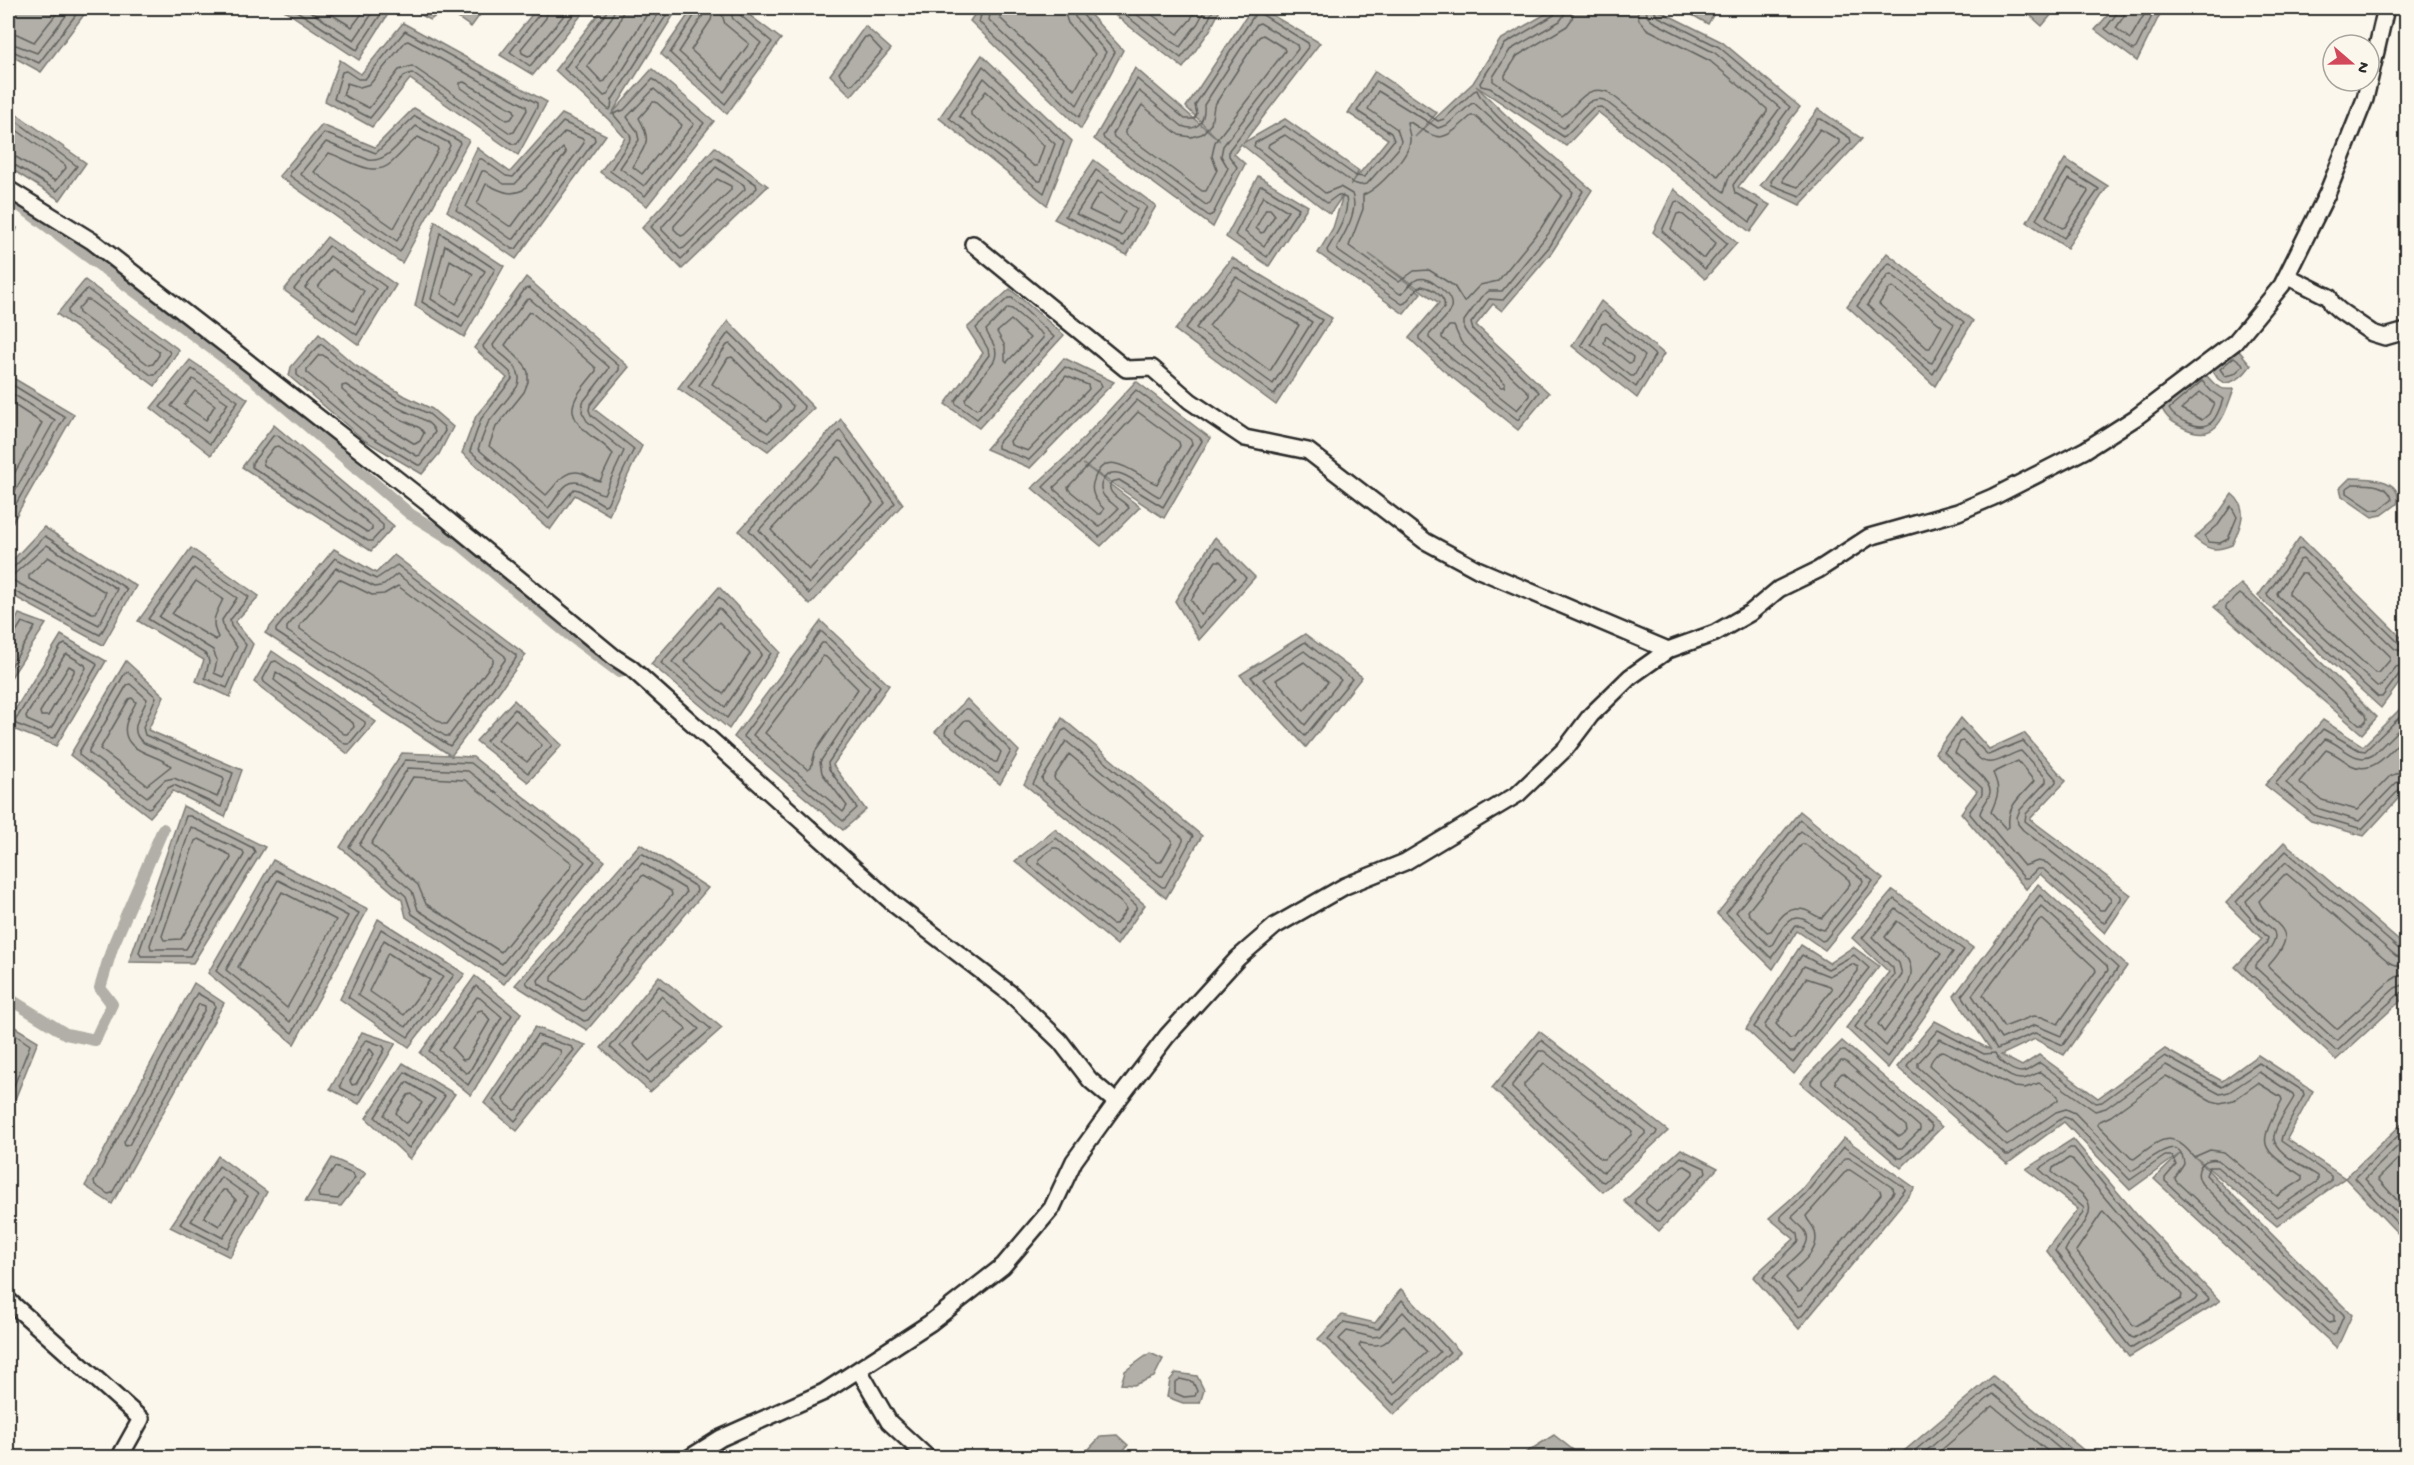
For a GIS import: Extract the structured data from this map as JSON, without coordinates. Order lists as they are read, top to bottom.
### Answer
{
  "north": "right"
}
